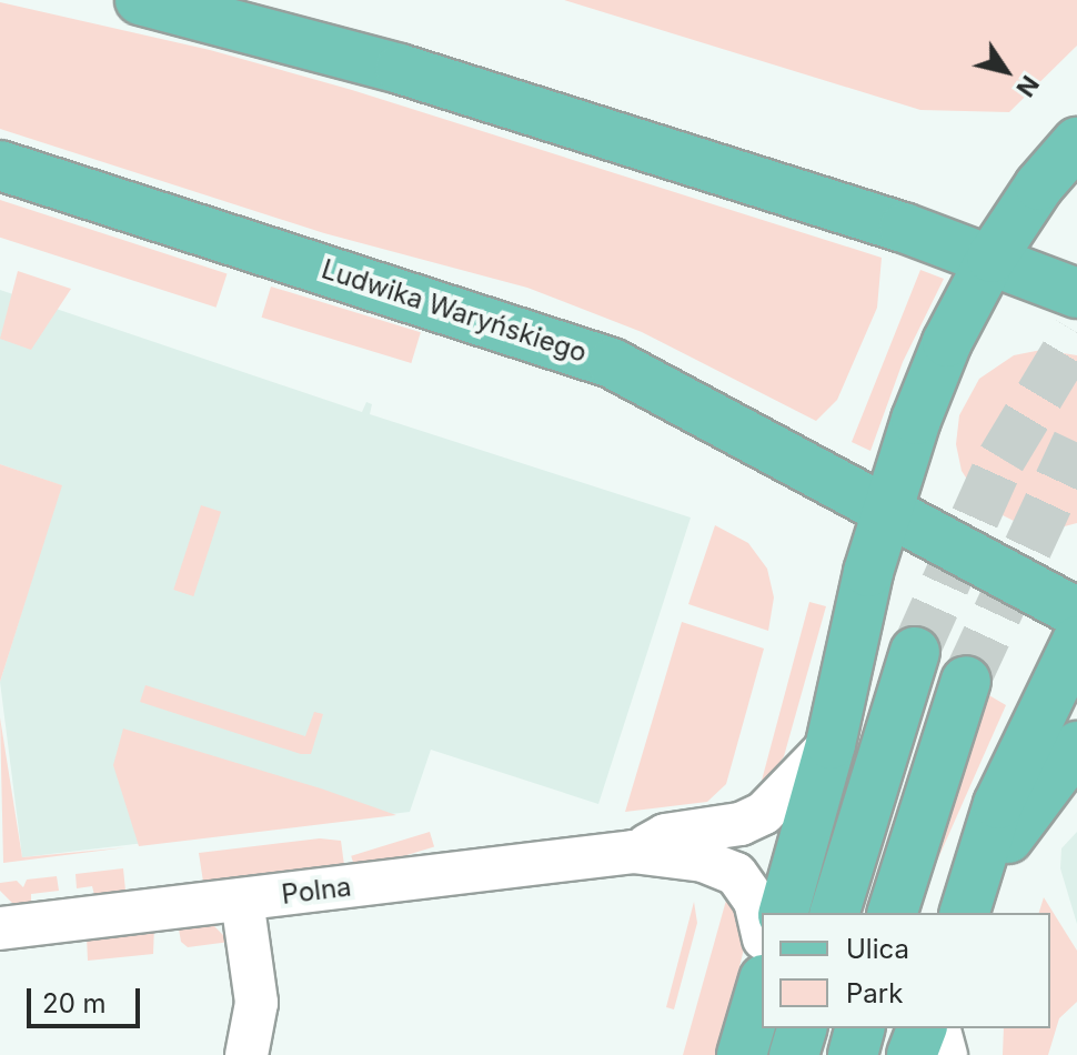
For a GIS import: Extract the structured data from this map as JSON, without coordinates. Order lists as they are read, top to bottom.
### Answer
{
  "streets": {
    "main road": ["Ludwika Waryńskiego"],
    "street": ["Polna"]
  },
  "legend": ["Ulica", "Park"],
  "scale_bar": "20 m",
  "north": "bottom right"
}
